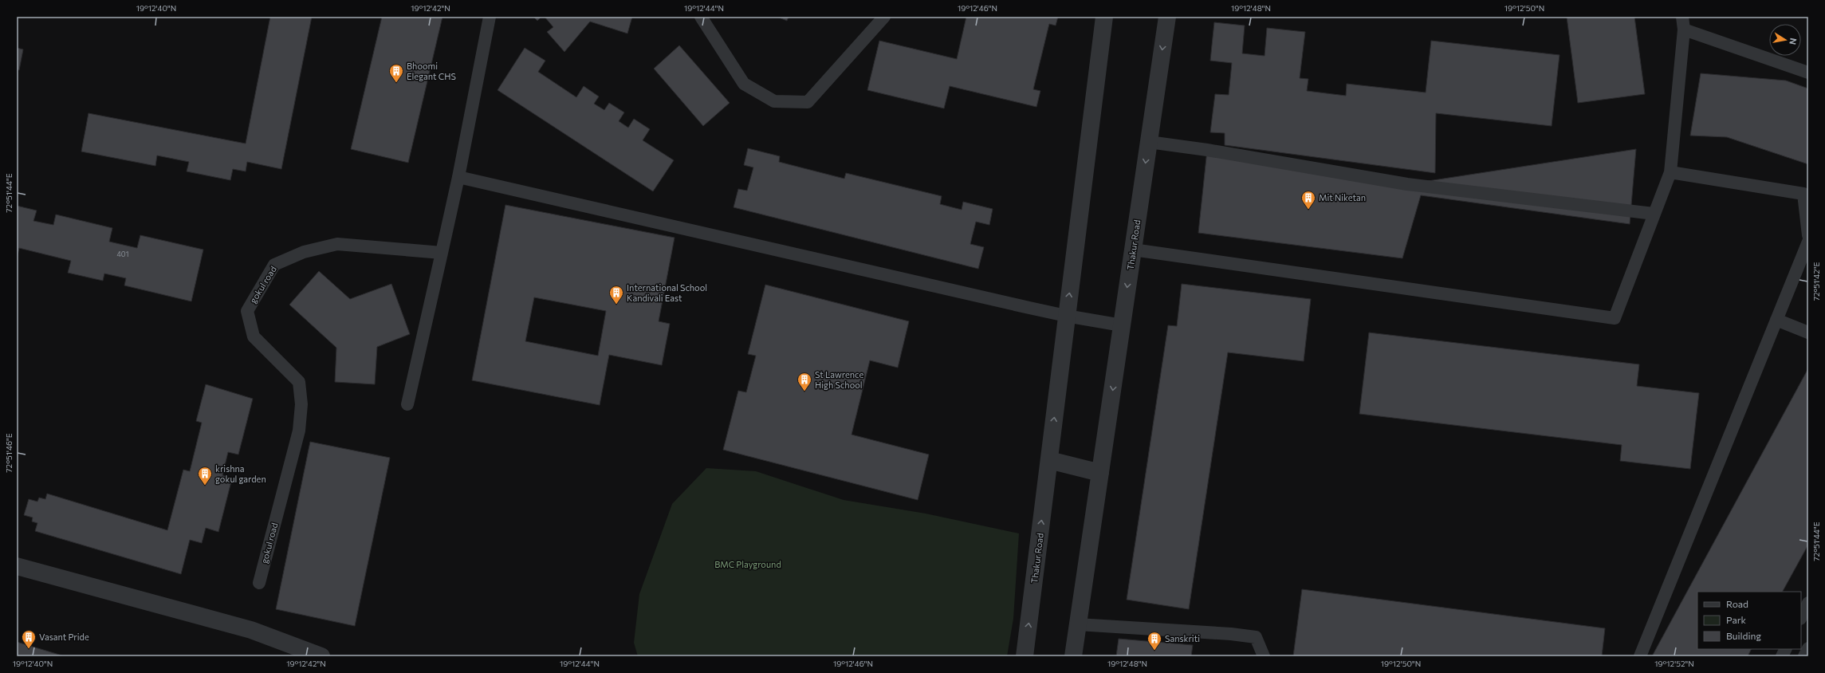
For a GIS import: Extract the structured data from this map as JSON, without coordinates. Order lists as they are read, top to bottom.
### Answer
{
  "streets": {
    "street": ["Thakur Road"],
    "lane": ["gokul road"]
  },
  "parks": ["BMC Playground"],
  "places": {
    "building": [
      "Bhoomi Elegant CHS",
      "Mit Niketan",
      "International School Kandivali East",
      "St Lawrence High School",
      "krishna gokul garden",
      "Vasant Pride",
      "Sanskriti"
    ]
  },
  "house_numbers": ["401"],
  "legend": ["Road", "Park", "Building"],
  "north": "right",
  "coordinates": [
    "19°12'40\"N",
    "19°12'42\"N",
    "19°12'44\"N",
    "19°12'46\"N",
    "19°12'48\"N",
    "19°12'50\"N",
    "72°51'44\"E",
    "72°51'42\"E",
    "72°51'46\"E",
    "19°12'52\"N"
  ]
}
